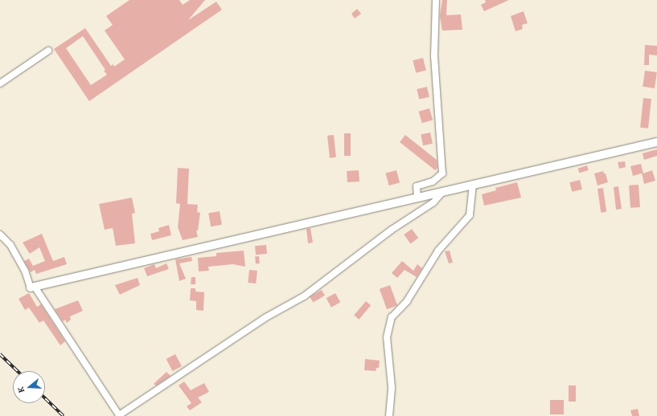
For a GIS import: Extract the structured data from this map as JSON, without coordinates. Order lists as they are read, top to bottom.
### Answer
{
  "north": "left"
}
